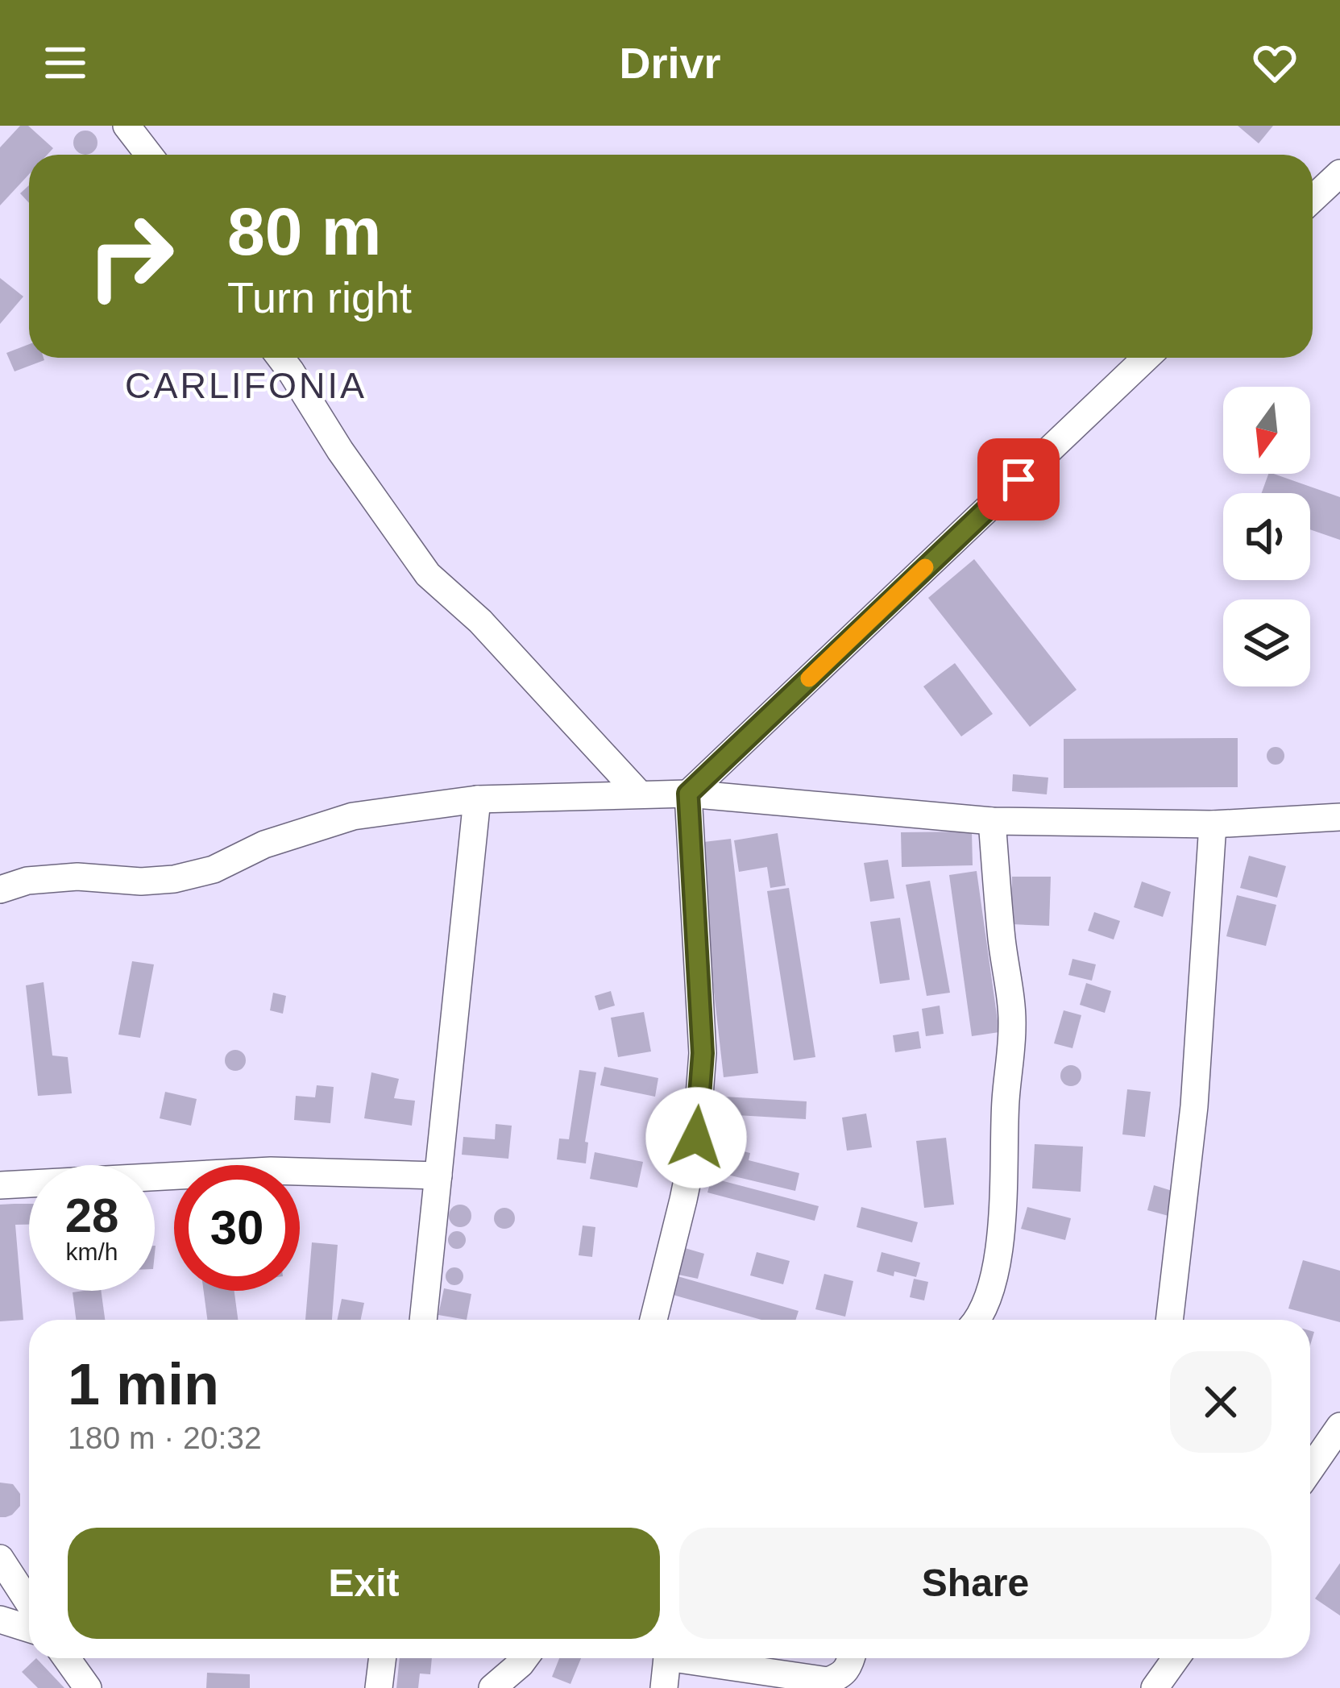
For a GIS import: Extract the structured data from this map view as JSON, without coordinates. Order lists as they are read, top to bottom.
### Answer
{
  "districts": ["CARLIFONIA"],
  "north": "bottom",
  "page": {
    "header": "Drivr",
    "turn": ["80 m", "Turn right"],
    "speed": "28 km/h",
    "limit": "30",
    "heading": ["1 min", "180 m · 20:32"],
    "buttons": ["Exit", "Share"]
  }
}
